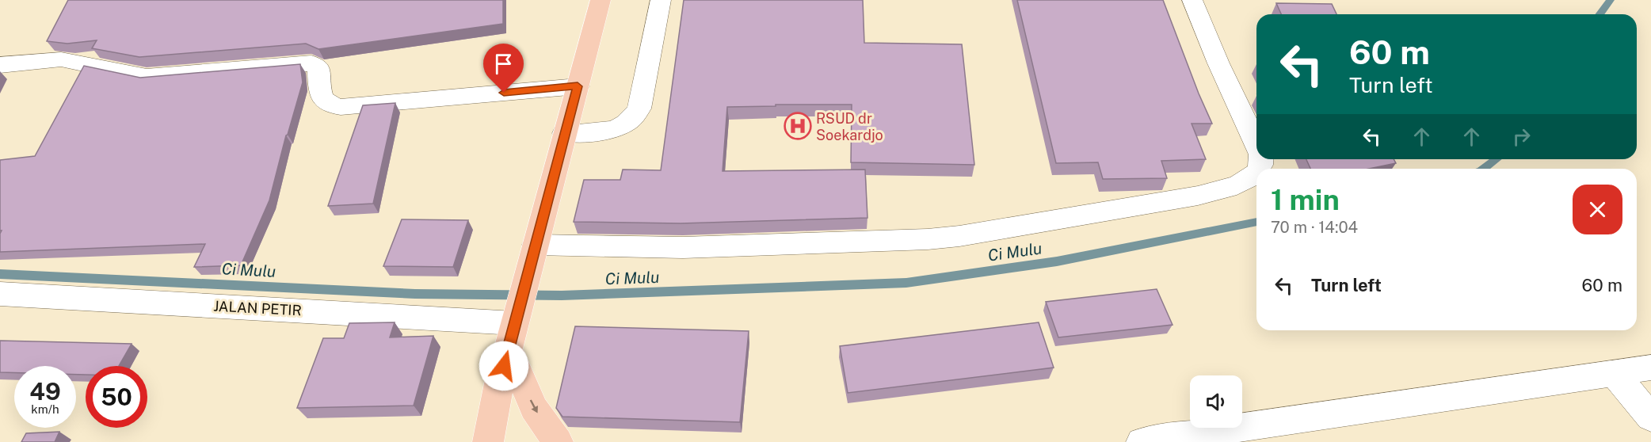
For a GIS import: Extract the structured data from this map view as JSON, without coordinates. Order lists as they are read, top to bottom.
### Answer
{
  "streets": {
    "street": ["JALAN PETIR"]
  },
  "water": ["Ci Mulu"],
  "places": {
    "hospital": ["RSUD dr Soekardjo"]
  },
  "page": {
    "turn": ["60 m", "Turn left"],
    "heading": ["1 min", "70 m · 14:04"],
    "list": [
      {
        "name": "Turn left",
        "value": "60 m"
      }
    ],
    "speed": "49 km/h",
    "limit": "50"
  }
}
